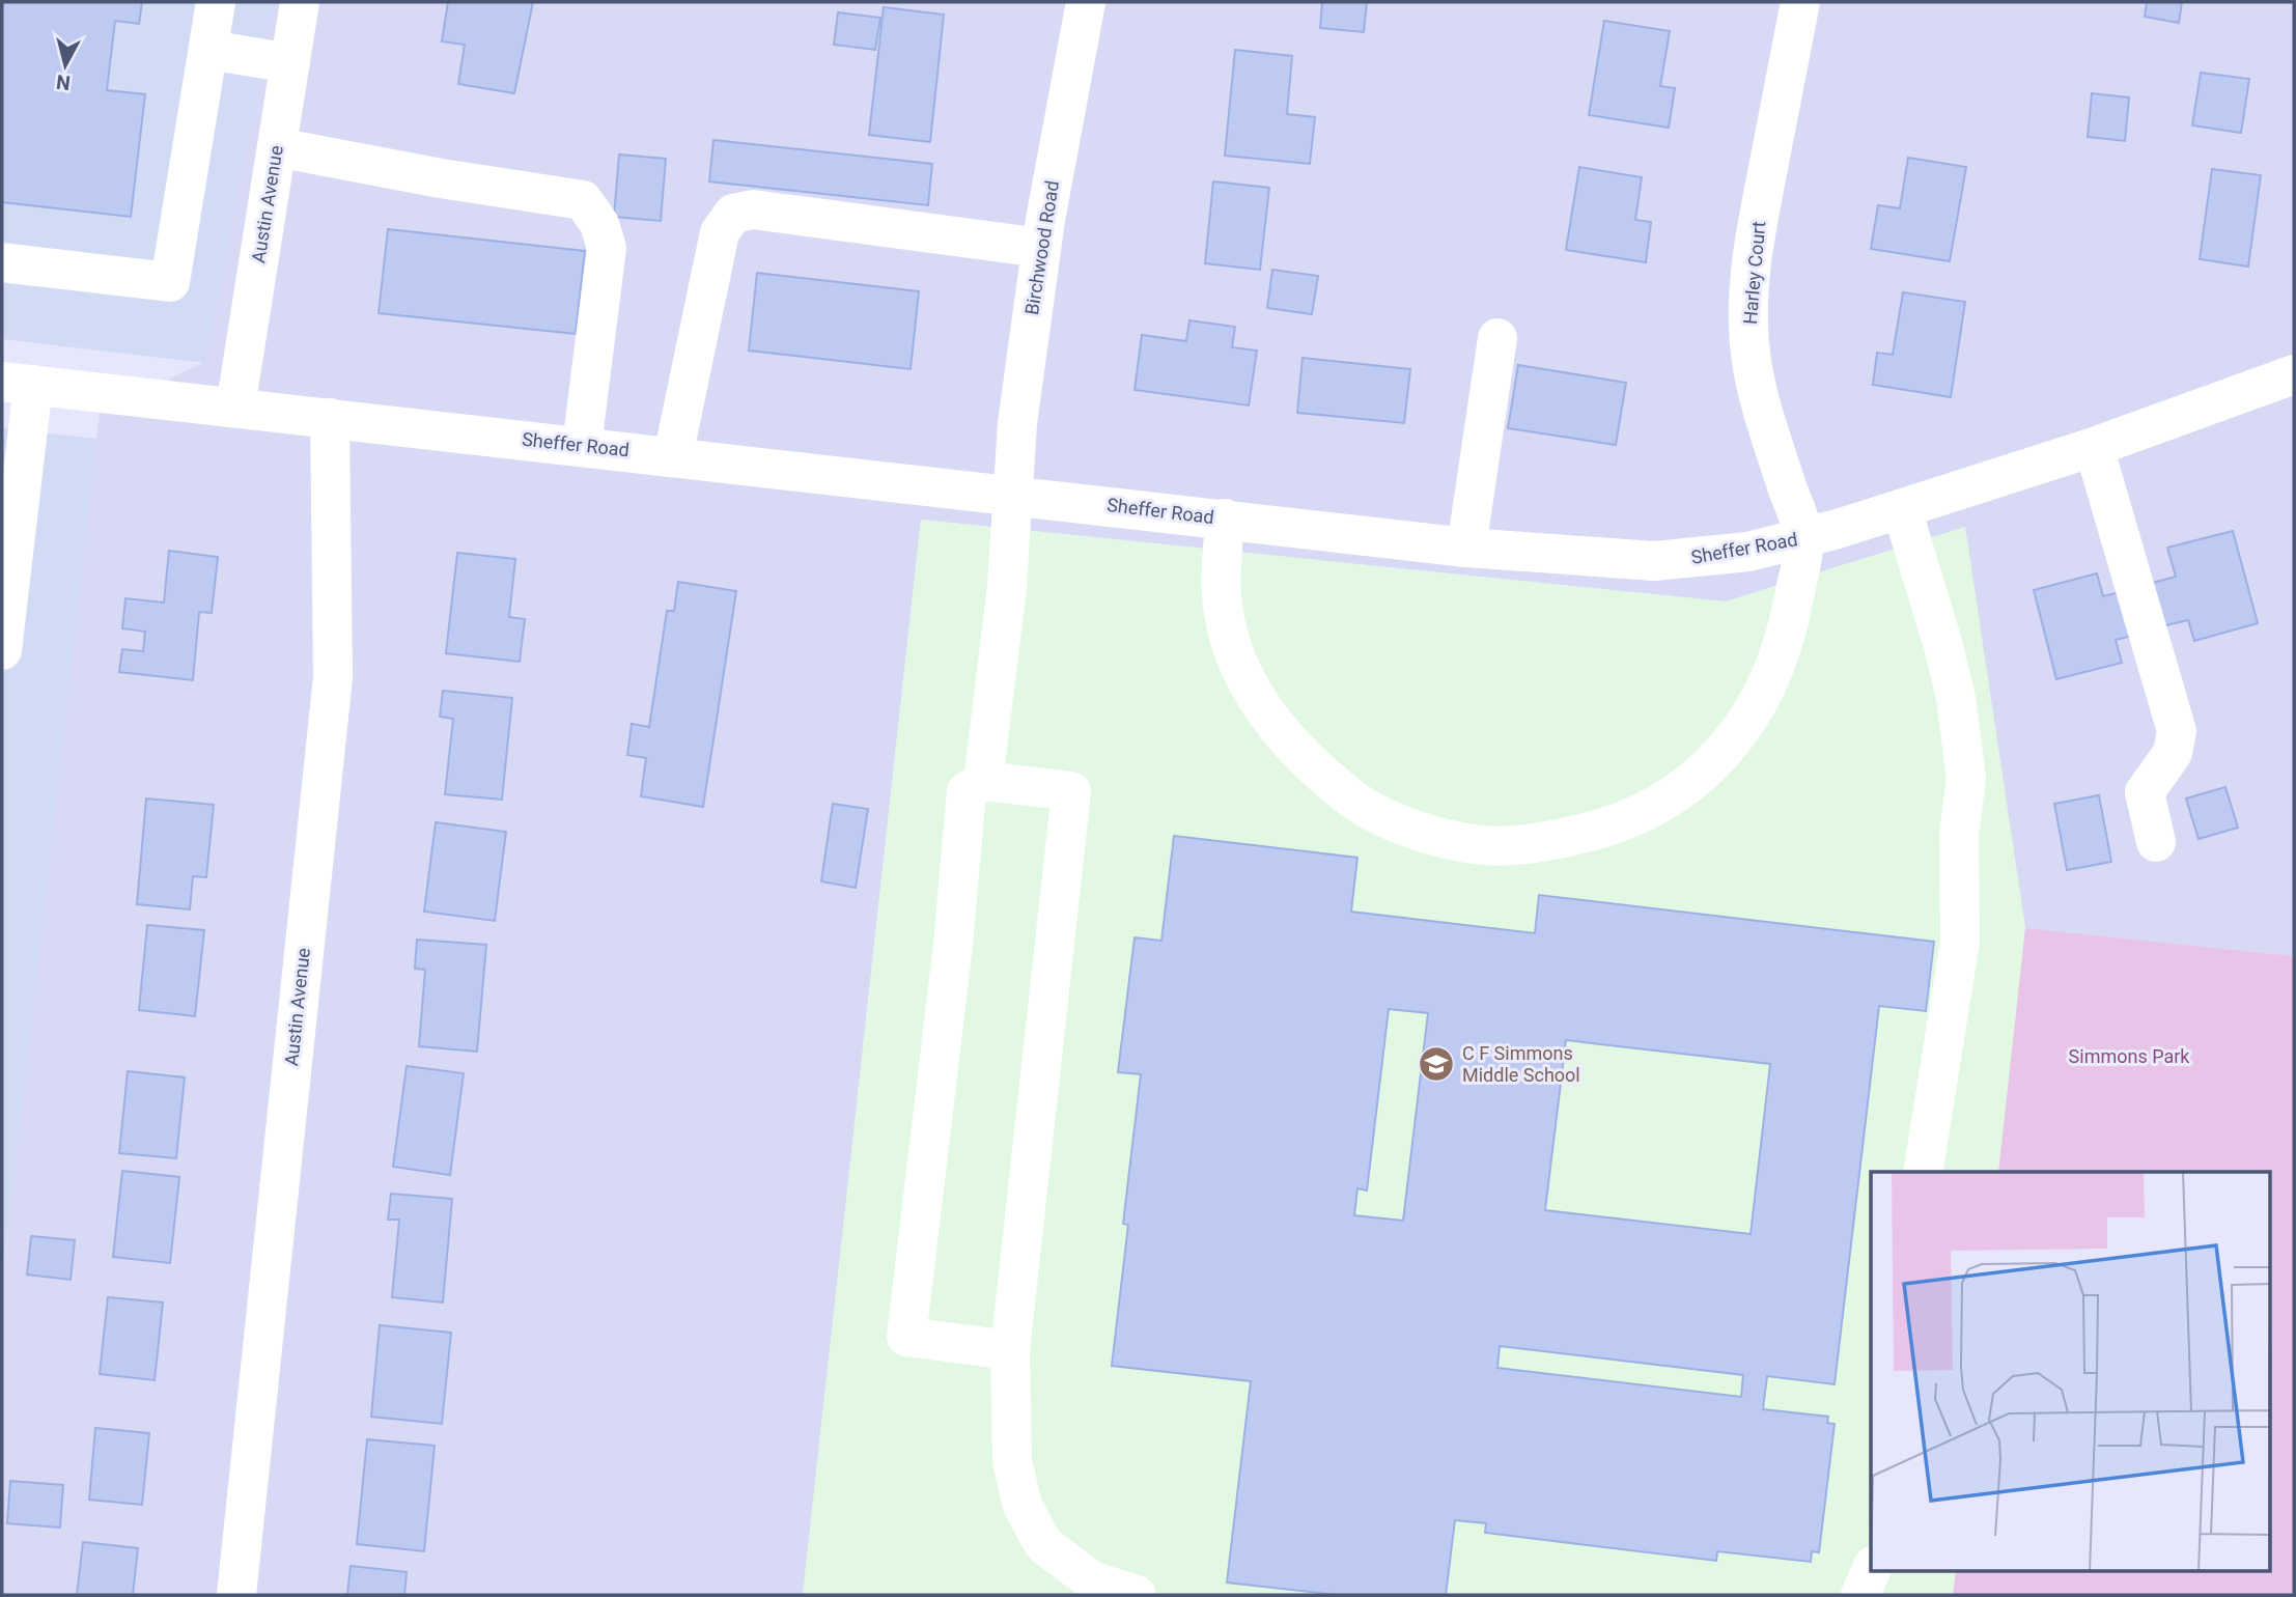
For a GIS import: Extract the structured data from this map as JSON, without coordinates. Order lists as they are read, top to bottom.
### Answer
{
  "streets": {
    "street": [
      "Austin Avenue",
      "Birchwood Road",
      "Harley Court",
      "Sheffer Road"
    ]
  },
  "crossings": [
    ["Austin Avenue", "Sheffer Road"],
    ["Birchwood Road", "Sheffer Road"],
    ["Harley Court", "Sheffer Road"]
  ],
  "parks": ["Simmons Park"],
  "places": {
    "school or university": ["C F Simmons Middle School"]
  },
  "north": "bottom"
}
